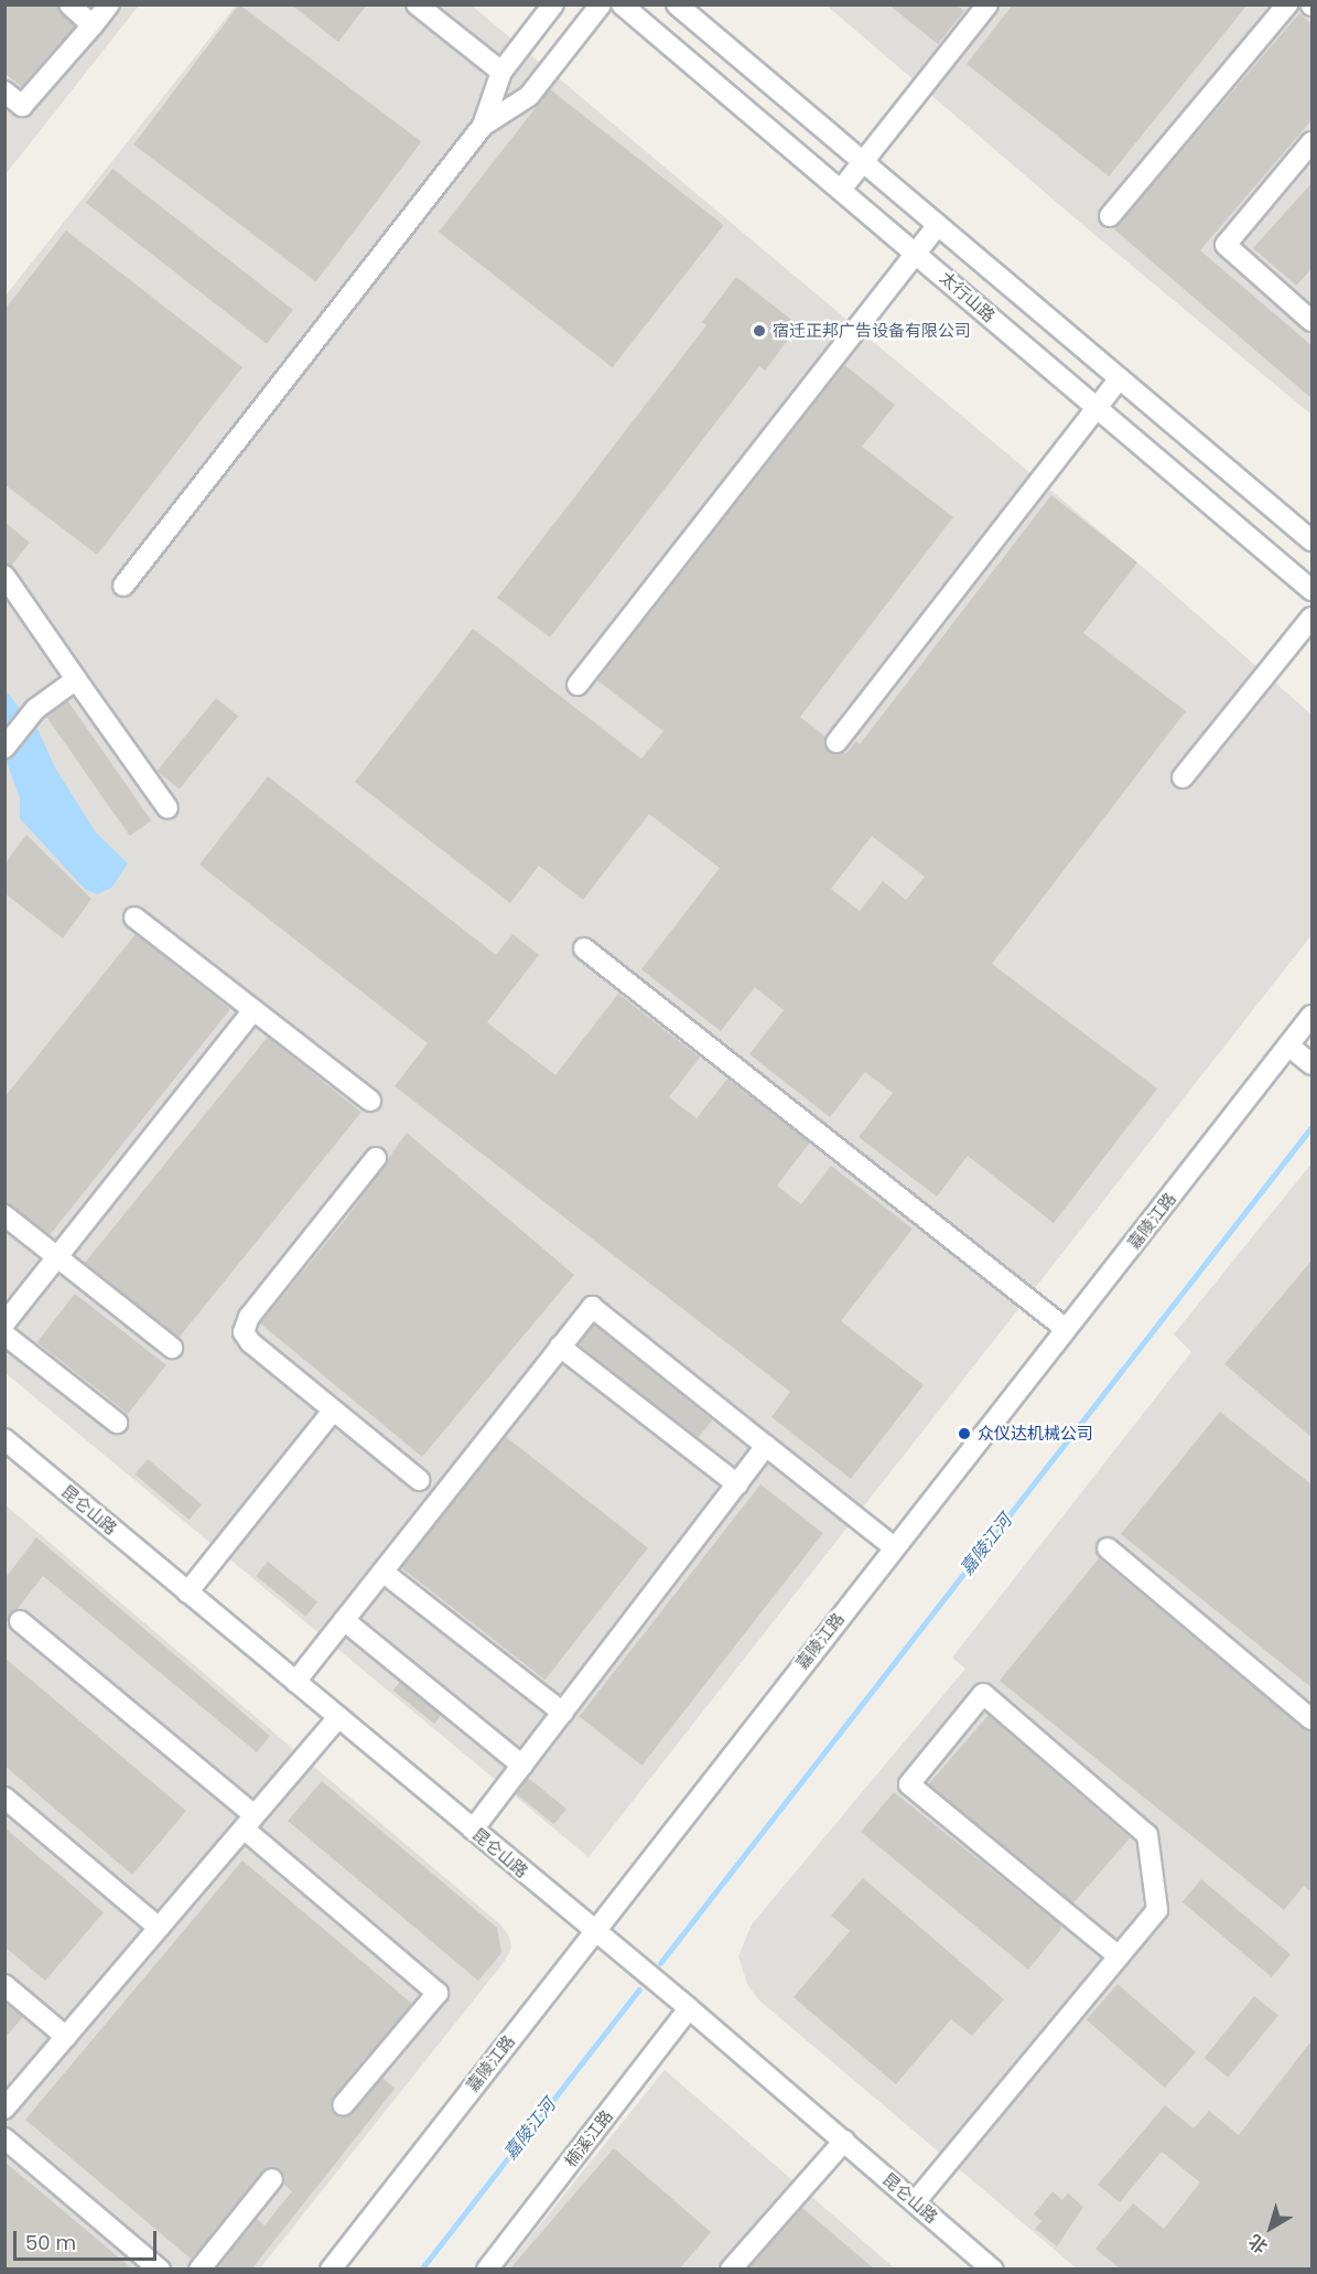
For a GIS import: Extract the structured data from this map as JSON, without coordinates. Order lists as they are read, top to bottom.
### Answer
{
  "streets": {
    "street": [
      "太行山路",
      "嘉陵江路",
      "昆仑山路",
      "楠溪江路"
    ]
  },
  "crossings": [
    ["嘉陵江路", "昆仑山路"],
    ["昆仑山路", "楠溪江路"]
  ],
  "water": ["嘉陵江河"],
  "places": ["宿迁正邦广告设备有限公司", "众仪达机械公司"],
  "scale_bar": "50 m",
  "north": "bottom left"
}
